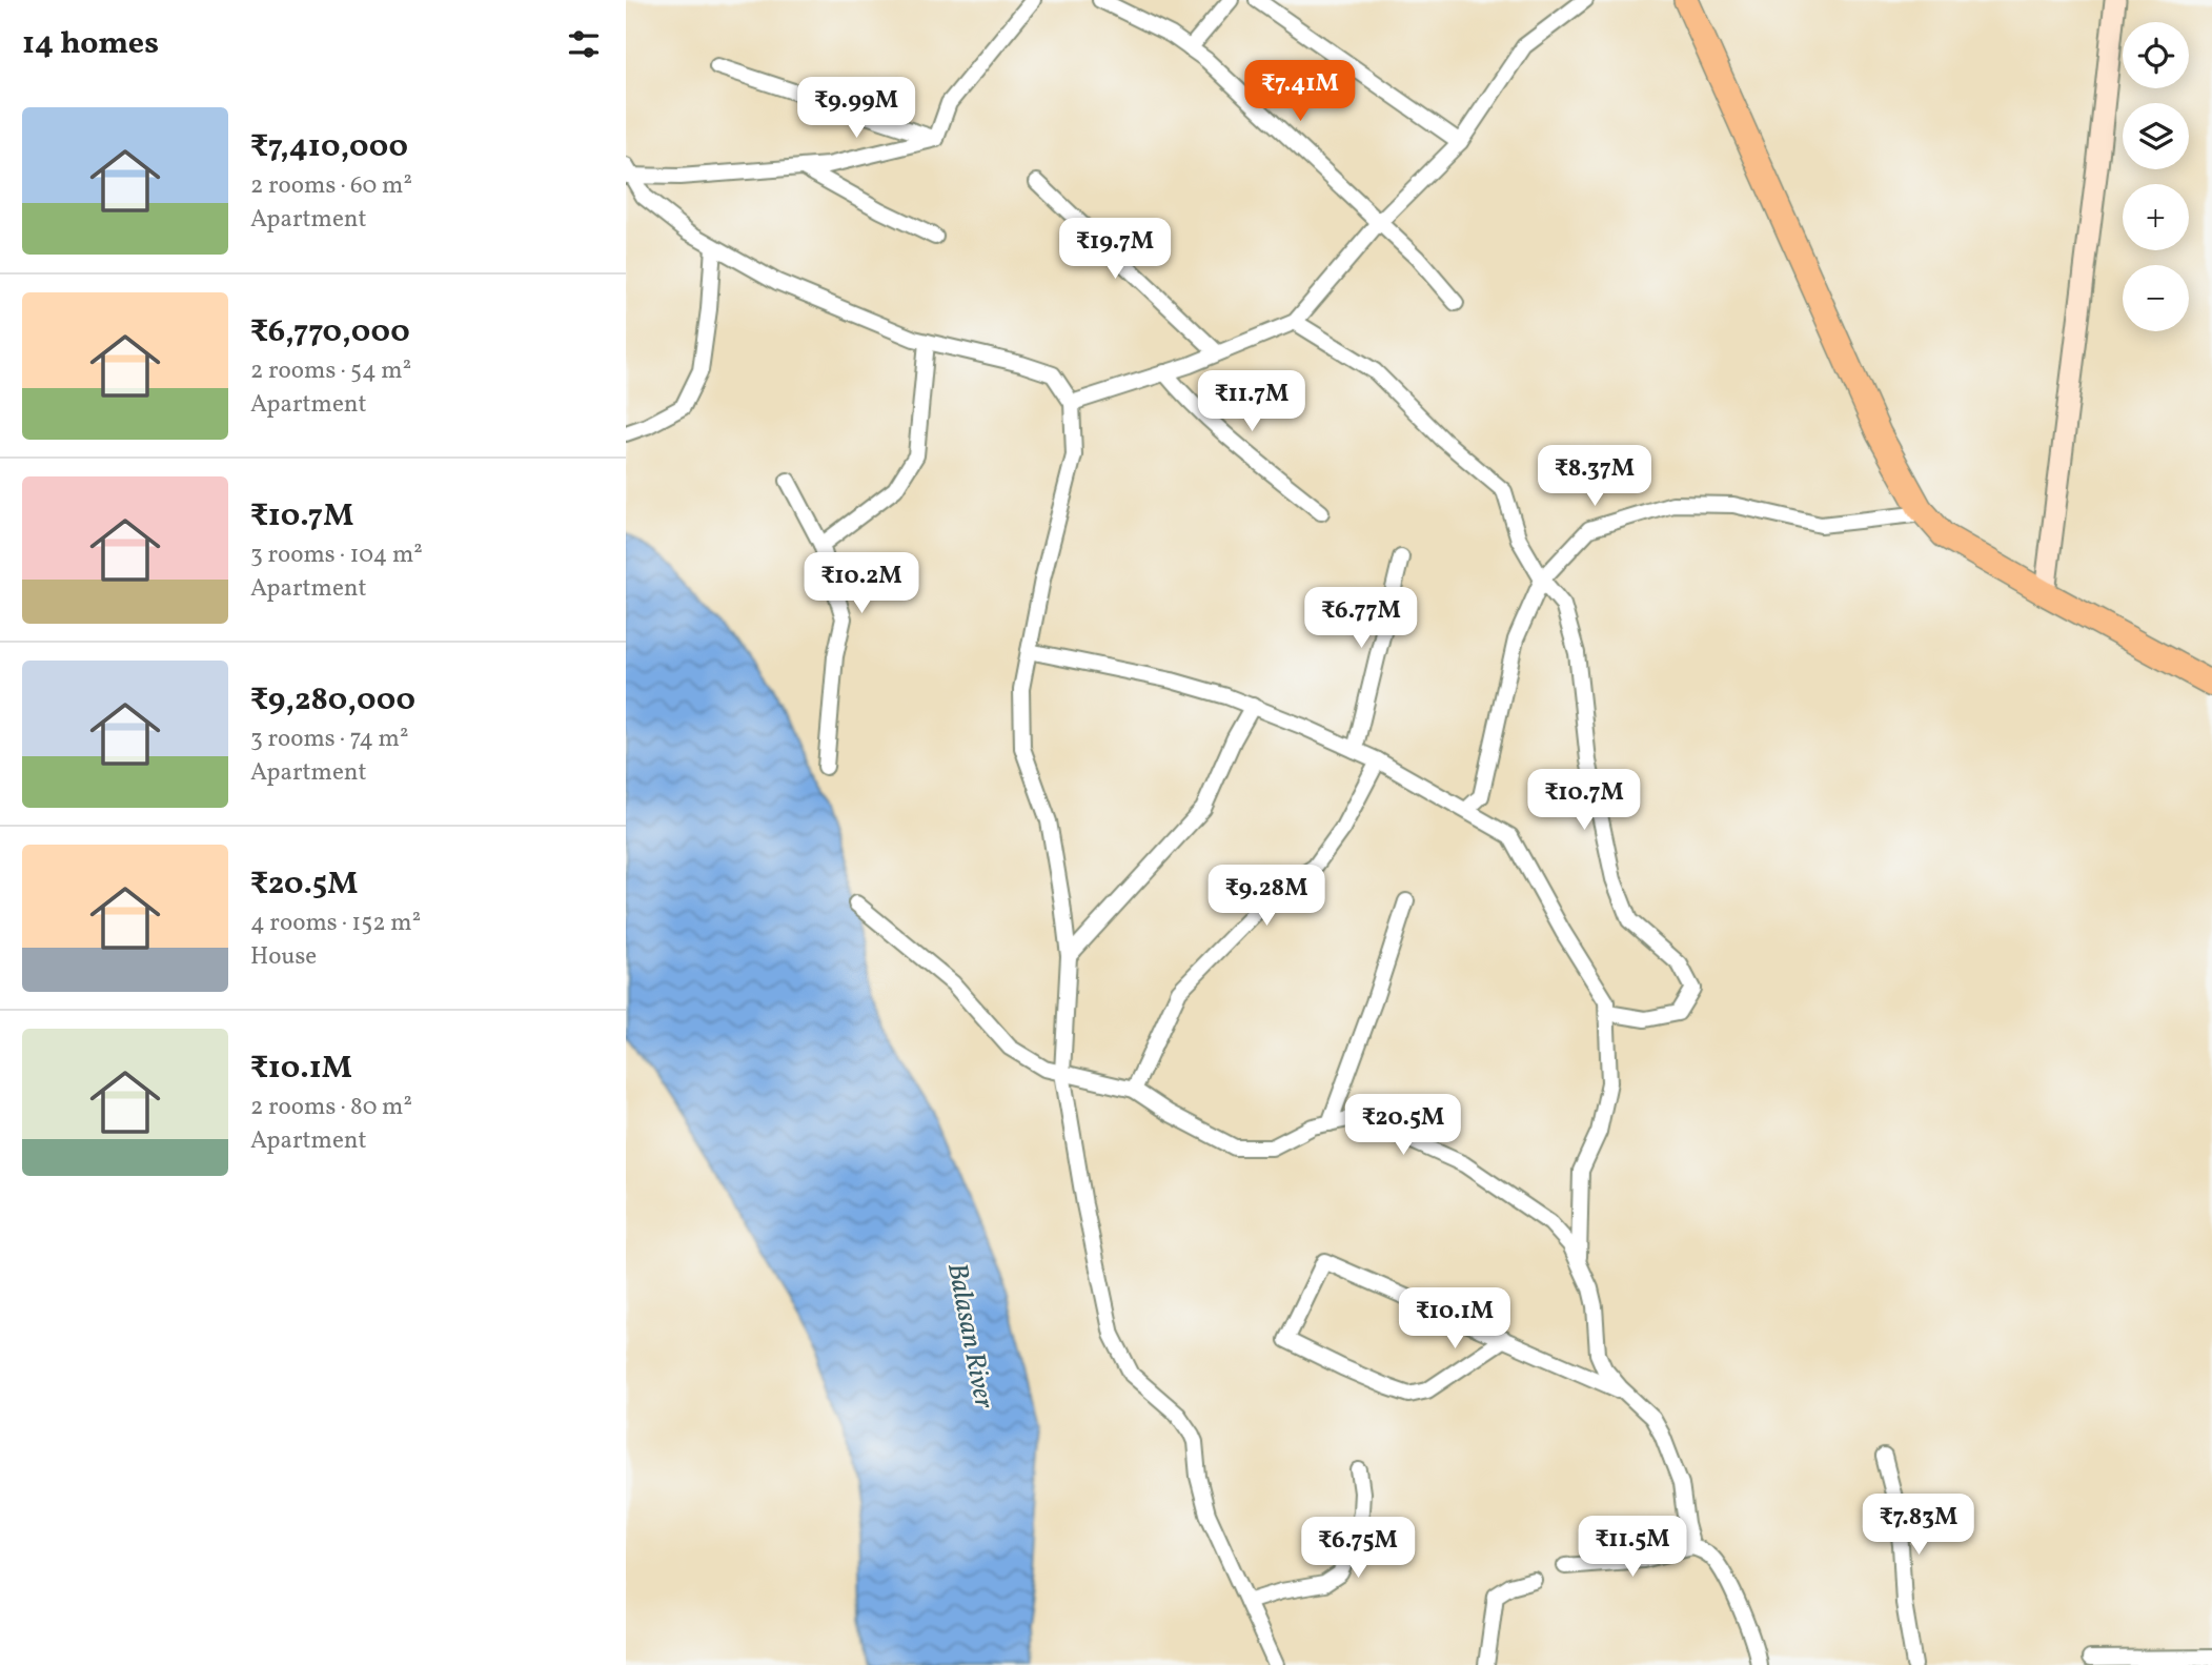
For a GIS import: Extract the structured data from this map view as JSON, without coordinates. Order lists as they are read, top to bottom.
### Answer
{
  "water": ["Balasan River"],
  "page": {
    "heading": "14 homes",
    "map_buttons": ["+", "−"],
    "price": [
      "₹7.41M",
      "₹9.99M",
      "₹19.7M",
      "₹11.7M",
      "₹8.37M",
      "₹10.2M",
      "₹6.77M",
      "₹10.7M",
      "₹9.28M",
      "₹20.5M",
      "₹10.1M",
      "₹7.83M",
      "₹11.5M",
      "₹6.75M"
    ],
    "list": [
      {
        "name": "₹7,410,000",
        "note": "2 rooms · 60 m² · Apartment"
      },
      {
        "name": "₹6,770,000",
        "note": "2 rooms · 54 m² · Apartment"
      },
      {
        "name": "₹10.7M",
        "note": "3 rooms · 104 m² · Apartment"
      },
      {
        "name": "₹9,280,000",
        "note": "3 rooms · 74 m² · Apartment"
      },
      {
        "name": "₹20.5M",
        "note": "4 rooms · 152 m² · House"
      },
      {
        "name": "₹10.1M",
        "note": "2 rooms · 80 m² · Apartment"
      }
    ]
  }
}
